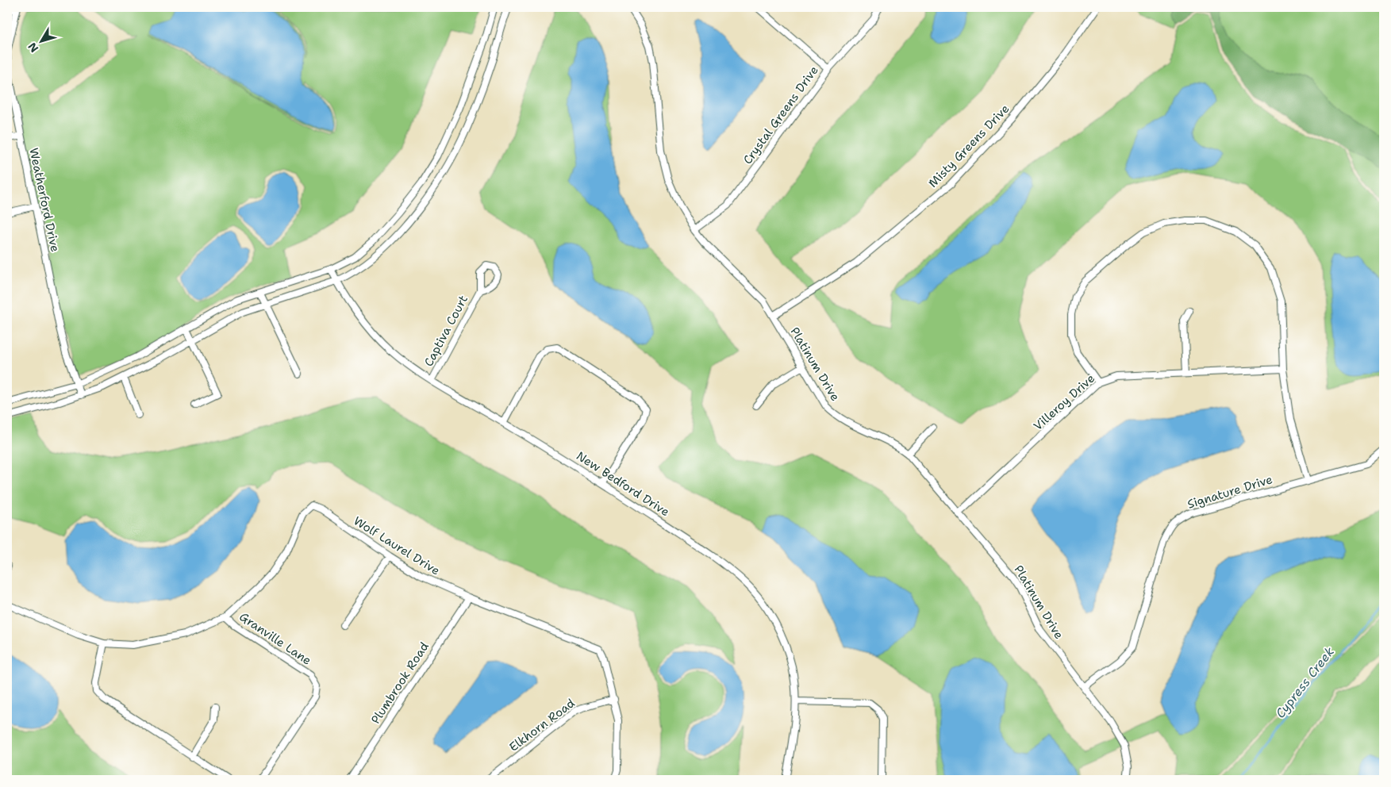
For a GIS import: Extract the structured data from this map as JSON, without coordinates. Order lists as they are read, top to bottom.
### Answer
{
  "streets": {
    "street": [
      "Crystal Greens Drive",
      "Misty Greens Drive",
      "Weatherford Drive",
      "Captiva Court",
      "Platinum Drive",
      "Villeroy Drive",
      "New Bedford Drive",
      "Signature Drive",
      "Wolf Laurel Drive",
      "Granville Lane",
      "Plumbrook Road",
      "Elkhorn Road"
    ]
  },
  "crossings": [
    ["Crystal Greens Drive", "Platinum Drive"],
    ["Misty Greens Drive", "Platinum Drive"],
    ["Captiva Court", "New Bedford Drive"],
    ["Platinum Drive", "Villeroy Drive"],
    ["Platinum Drive", "Signature Drive"],
    ["Wolf Laurel Drive", "Granville Lane"],
    ["Wolf Laurel Drive", "Plumbrook Road"],
    ["Wolf Laurel Drive", "Elkhorn Road"]
  ],
  "water": ["Cypress Creek"],
  "north": "bottom left"
}
